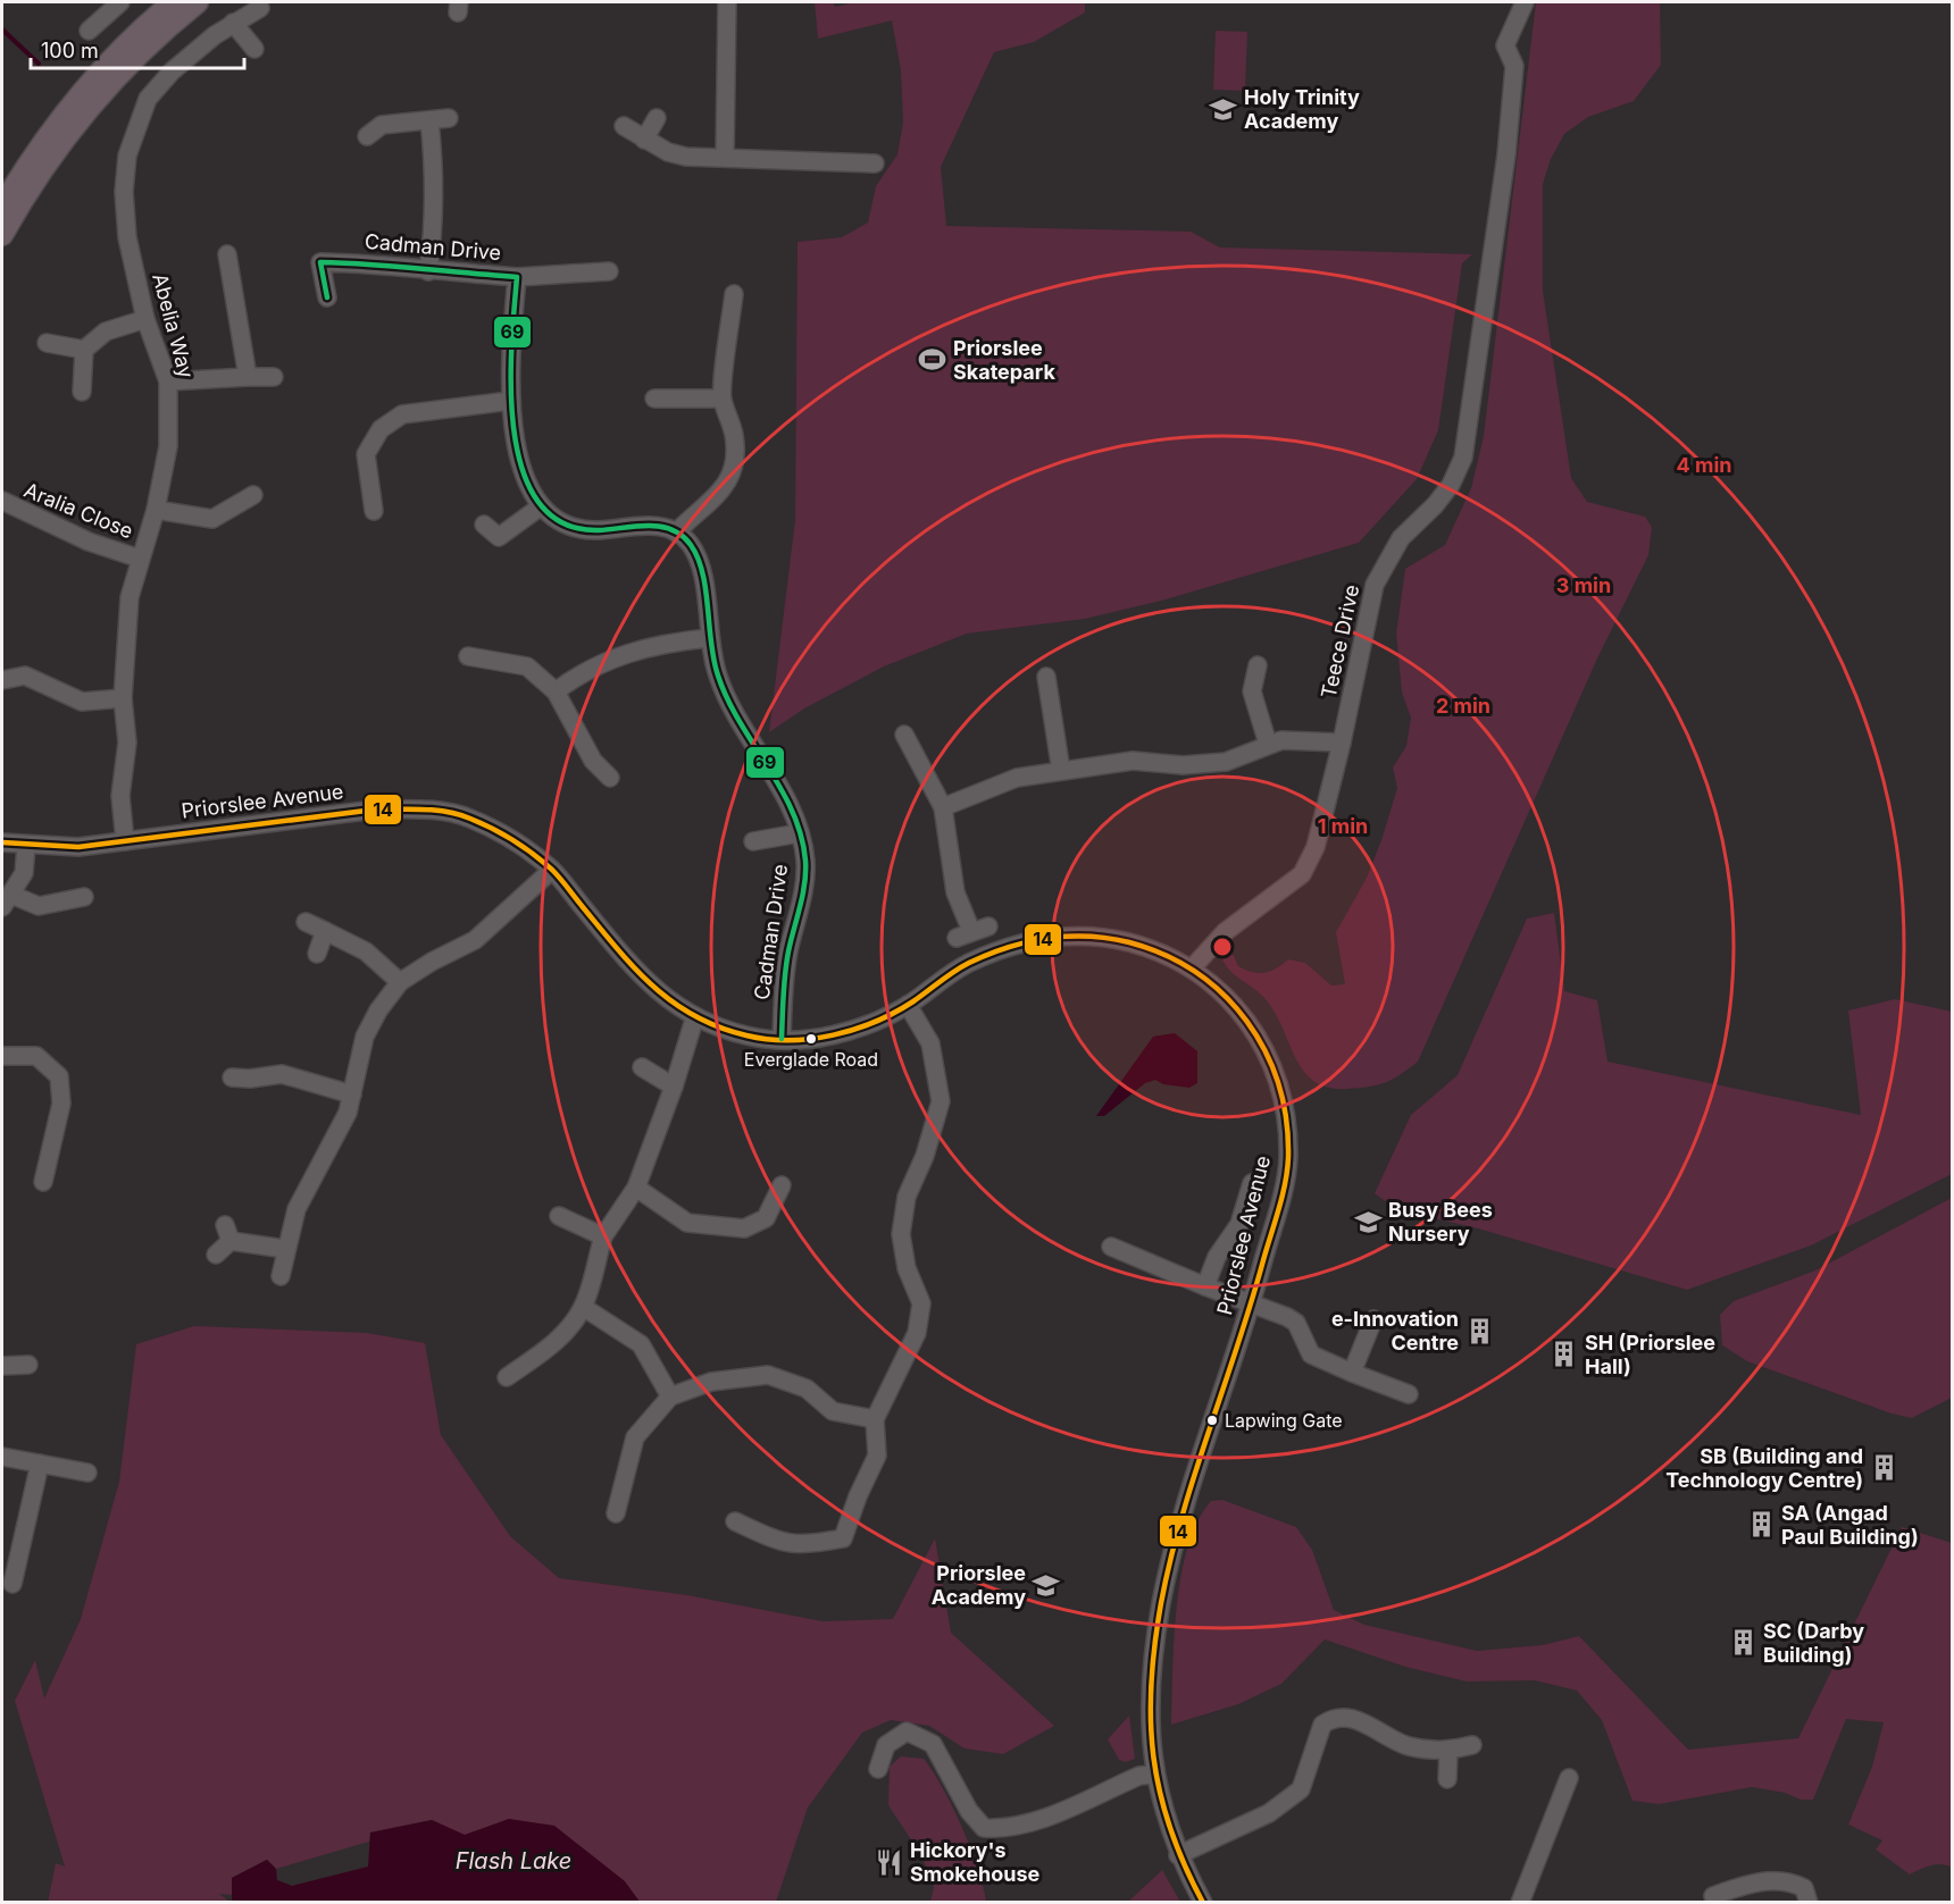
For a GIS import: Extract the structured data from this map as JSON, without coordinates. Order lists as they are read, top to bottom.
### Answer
{
  "streets": {
    "street": [
      "Cadman Drive",
      "Abelia Way",
      "Aralia Close",
      "Teece Drive",
      "Priorslee Avenue"
    ]
  },
  "crossings": [
    ["Cadman Drive", "Priorslee Avenue"],
    ["Abelia Way", "Aralia Close"],
    ["Abelia Way", "Priorslee Avenue"],
    ["Teece Drive", "Priorslee Avenue"]
  ],
  "water": ["Flash Lake"],
  "places": {
    "school or university": ["Holy Trinity Academy", "Busy Bees Nursery", "Priorslee Academy"],
    "sports": ["Priorslee Skatepark"],
    "other": ["Everglade Road", "Lapwing Gate"],
    "building": [
      "e-Innovation Centre",
      "SH (Priorslee Hall)",
      "SB (Building and Technology Centre)",
      "SA (Angad Paul Building)",
      "SC (Darby Building)"
    ],
    "restaurant": ["Hickory's Smokehouse"]
  },
  "lines": ["transit line 69", "transit line 14"],
  "scale_bar": "100 m",
  "rings": [
    "4 min",
    "3 min",
    "2 min",
    "1 min"
  ]
}
